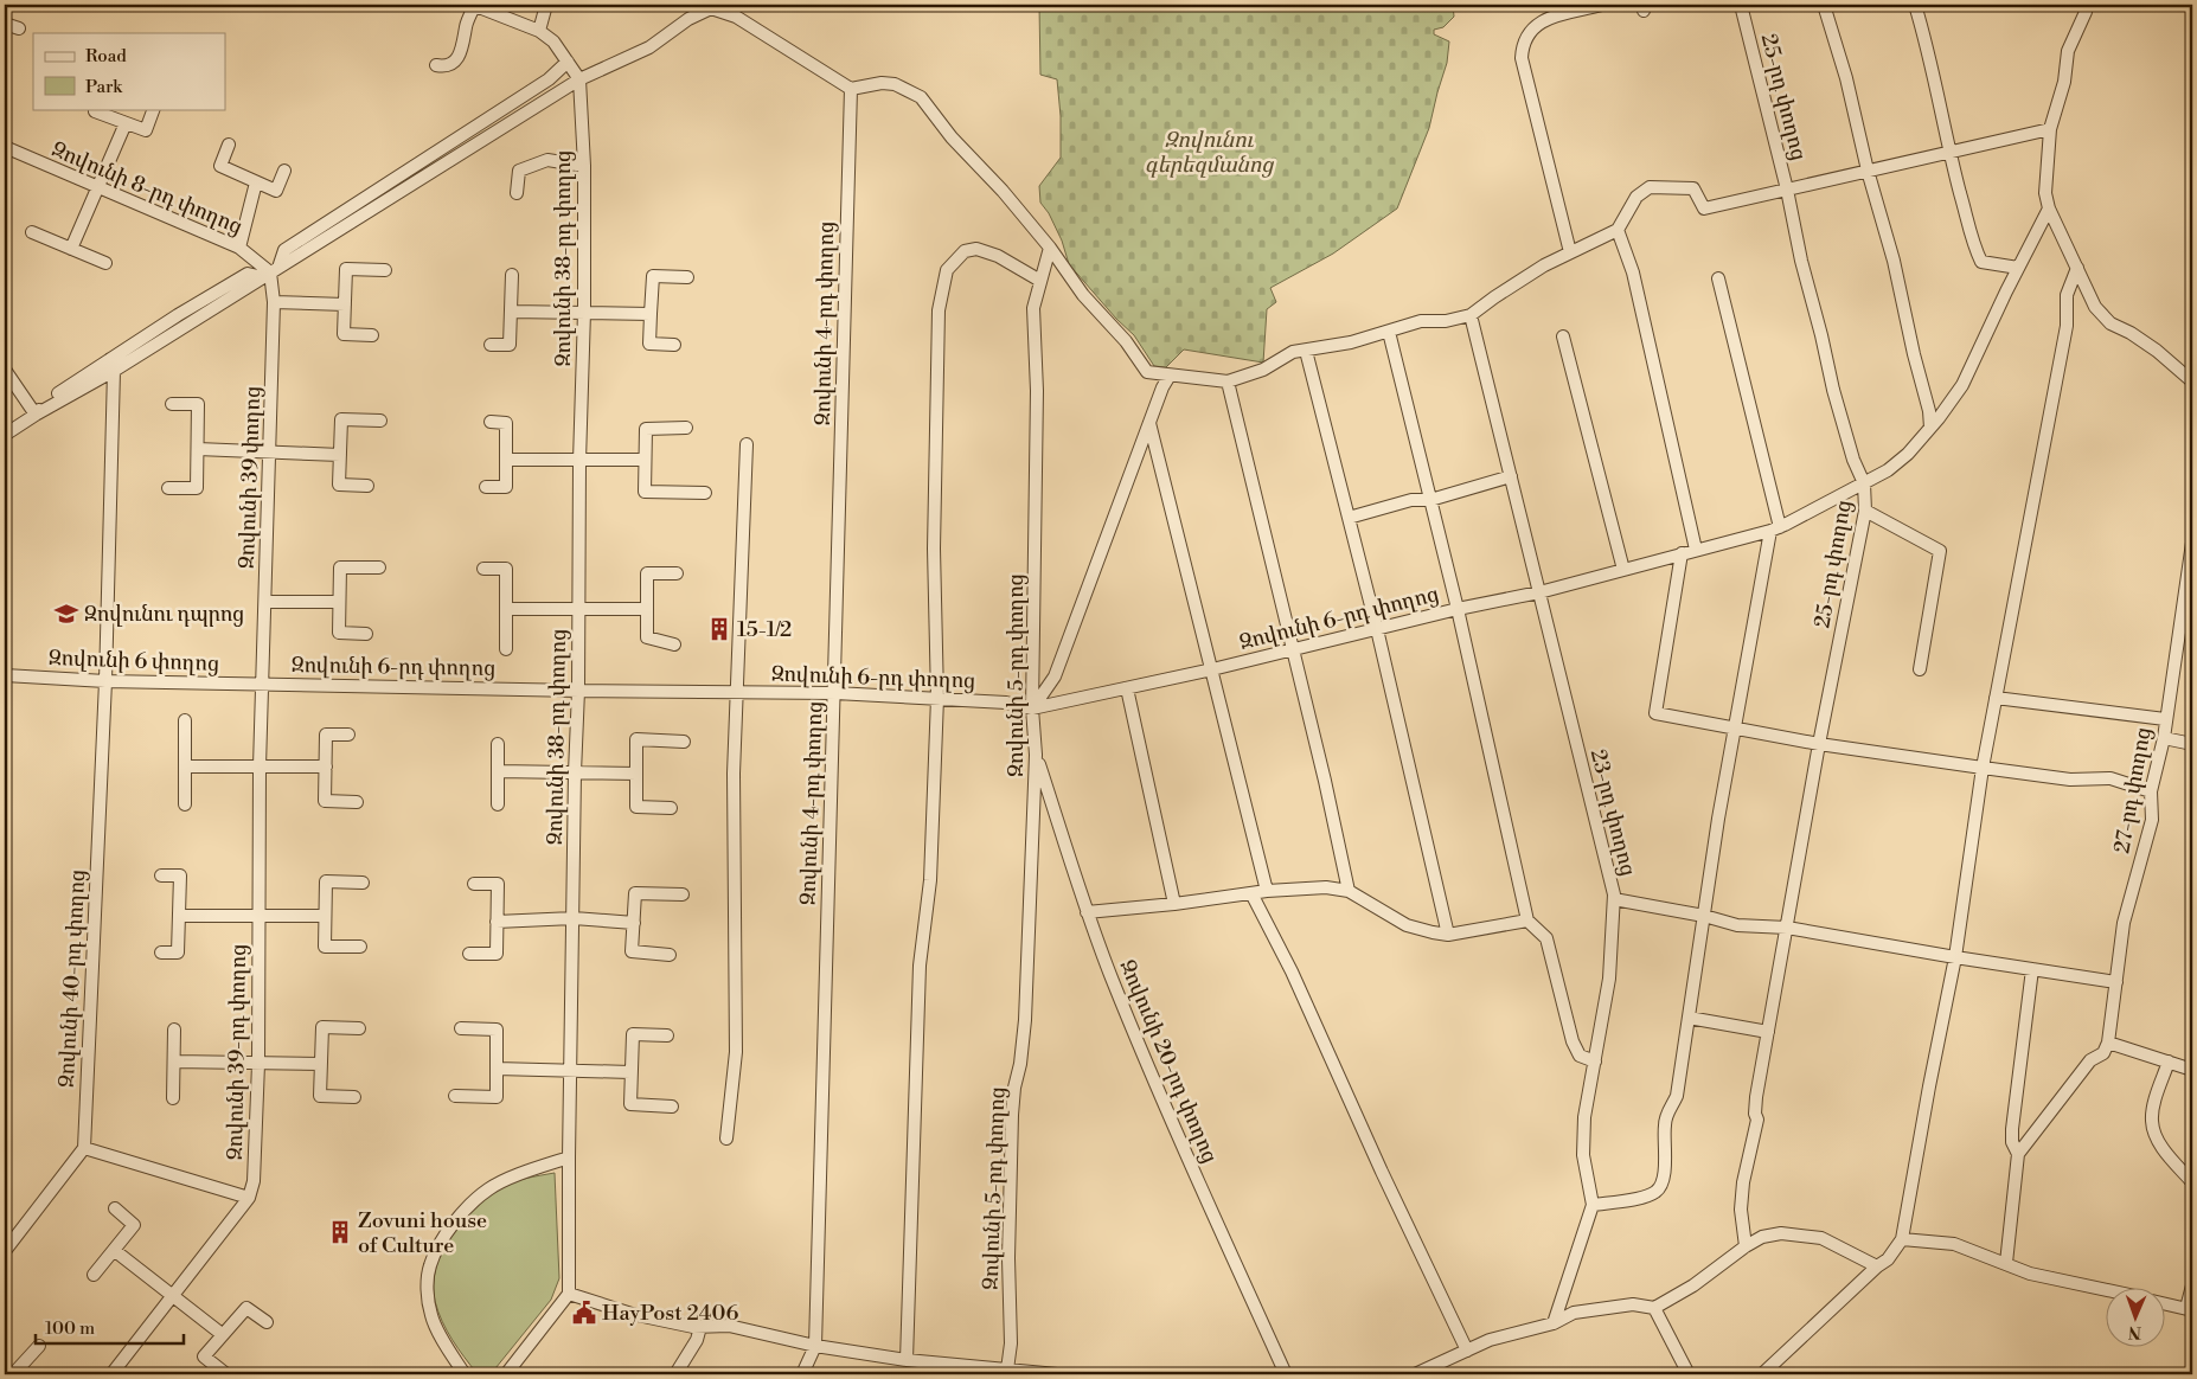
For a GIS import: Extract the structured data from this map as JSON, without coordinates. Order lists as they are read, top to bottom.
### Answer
{
  "streets": {
    "street": [
      "25-րդ փողոց",
      "Զովունի 8-րդ փողոց",
      "Զովունի 38-րդ փողոց",
      "Զովունի 4-րդ փողոց",
      "Զովունի 39 փողոց",
      "Զովունի 6-րդ փողոց",
      "Զովունի 6 փողոց",
      "Զովունի 5-րդ փողոց",
      "27-րդ փողոց",
      "23-րդ փողոց",
      "Զովունի 40-րդ փողոց",
      "Զովունի 39-րդ փողոց",
      "Զովունի 20-րդ փողոց"
    ]
  },
  "crossings": [
    ["25-րդ փողոց", "Զովունի 6-րդ փողոց"],
    ["Զովունի 8-րդ փողոց", "Զովունի 39 փողոց"],
    ["Զովունի 38-րդ փողոց", "Զովունի 6-րդ փողոց"],
    ["Զովունի 4-րդ փողոց", "Զովունի 6-րդ փողոց"],
    ["Զովունի 39 փողոց", "Զովունի 6-րդ փողոց"],
    ["Զովունի 39 փողոց", "Զովունի 6 փողոց"],
    ["Զովունի 39 փողոց", "Զովունի 39-րդ փողոց"],
    ["Զովունի 6-րդ փողոց", "Զովունի 6 փողոց"],
    ["Զովունի 6-րդ փողոց", "Զովունի 5-րդ փողոց"],
    ["Զովունի 6-րդ փողոց", "23-րդ փողոց"],
    ["Զովունի 6-րդ փողոց", "Զովունի 39-րդ փողոց"],
    ["Զովունի 6 փողոց", "Զովունի 40-րդ փողոց"],
    ["Զովունի 6 փողոց", "Զովունի 39-րդ փողոց"],
    ["Զովունի 5-րդ փողոց", "Զովունի 20-րդ փողոց"]
  ],
  "parks": ["Զովունու գերեզմանոց"],
  "places": {
    "school or university": ["Զովունու դպրոց"],
    "building": ["15-1/2", "Zovuni house of Culture"],
    "public building": ["HayPost 2406"]
  },
  "legend": ["Road", "Park"],
  "scale_bar": "100 m",
  "north": "bottom"
}
